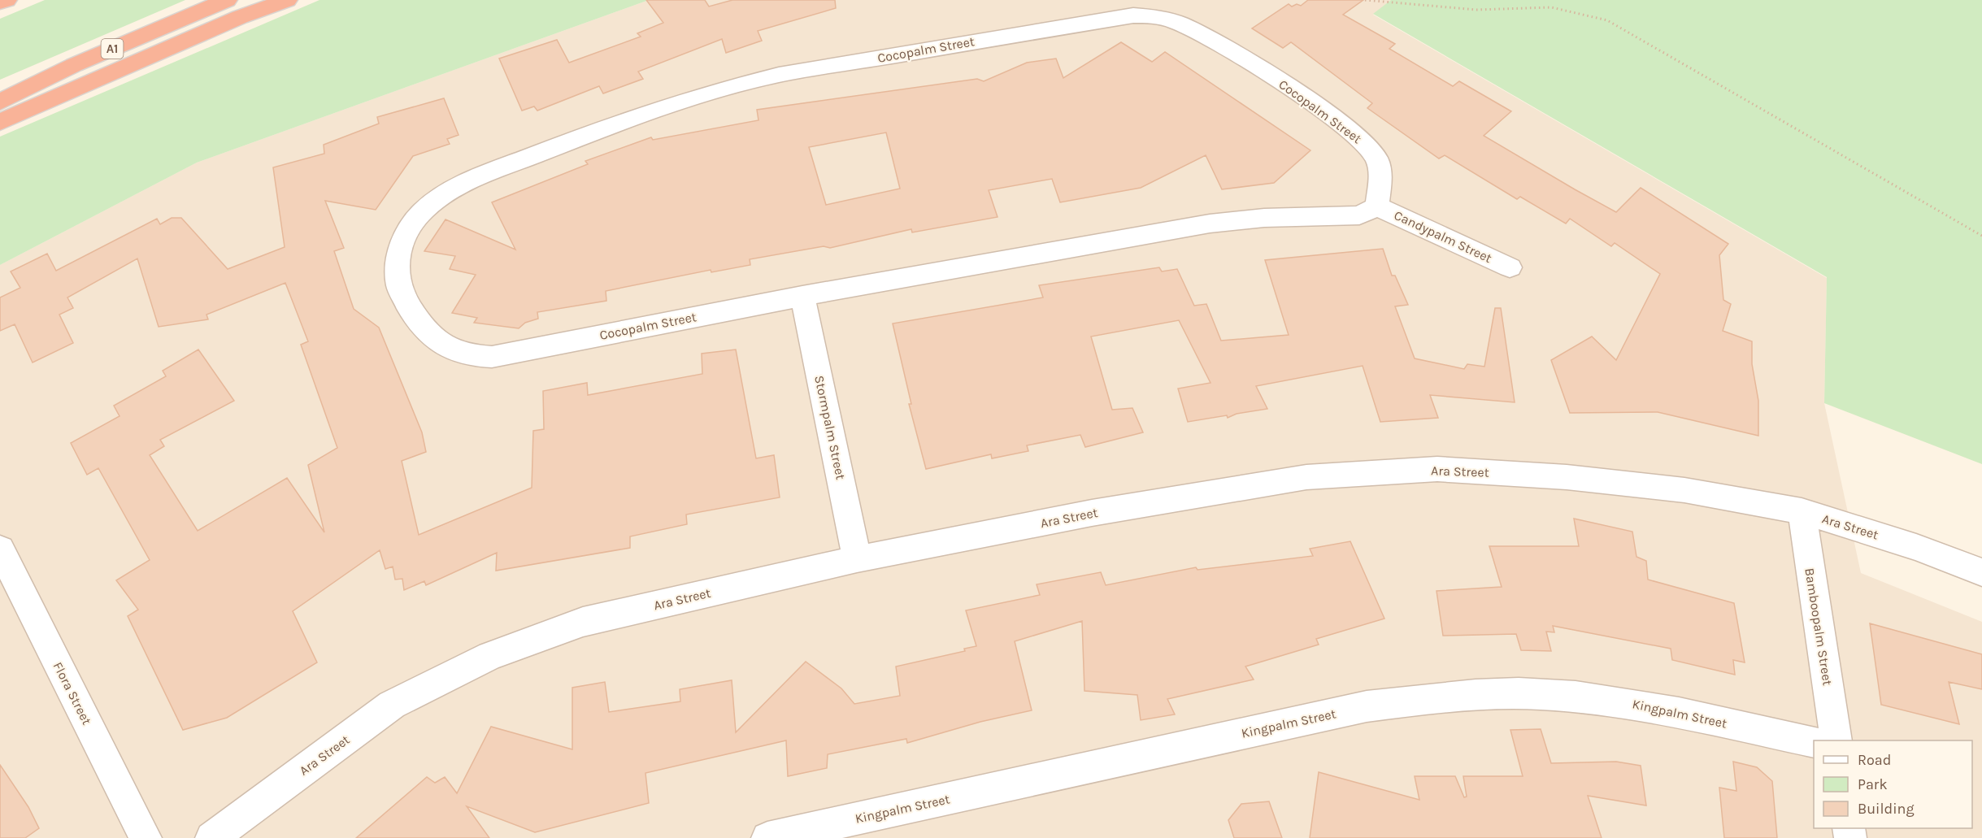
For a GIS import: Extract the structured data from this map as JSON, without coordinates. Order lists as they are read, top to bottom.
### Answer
{
  "streets": {
    "highway": ["A1"],
    "street": [
      "Cocopalm Street",
      "Candypalm Street",
      "Stormpalm Street",
      "Ara Street",
      "Bamboopalm Street",
      "Flora Street",
      "Kingpalm Street"
    ]
  },
  "crossings": [
    ["Cocopalm Street", "Candypalm Street"],
    ["Cocopalm Street", "Stormpalm Street"],
    ["Stormpalm Street", "Ara Street"],
    ["Ara Street", "Bamboopalm Street"]
  ],
  "legend": ["Road", "Park", "Building"]
}
